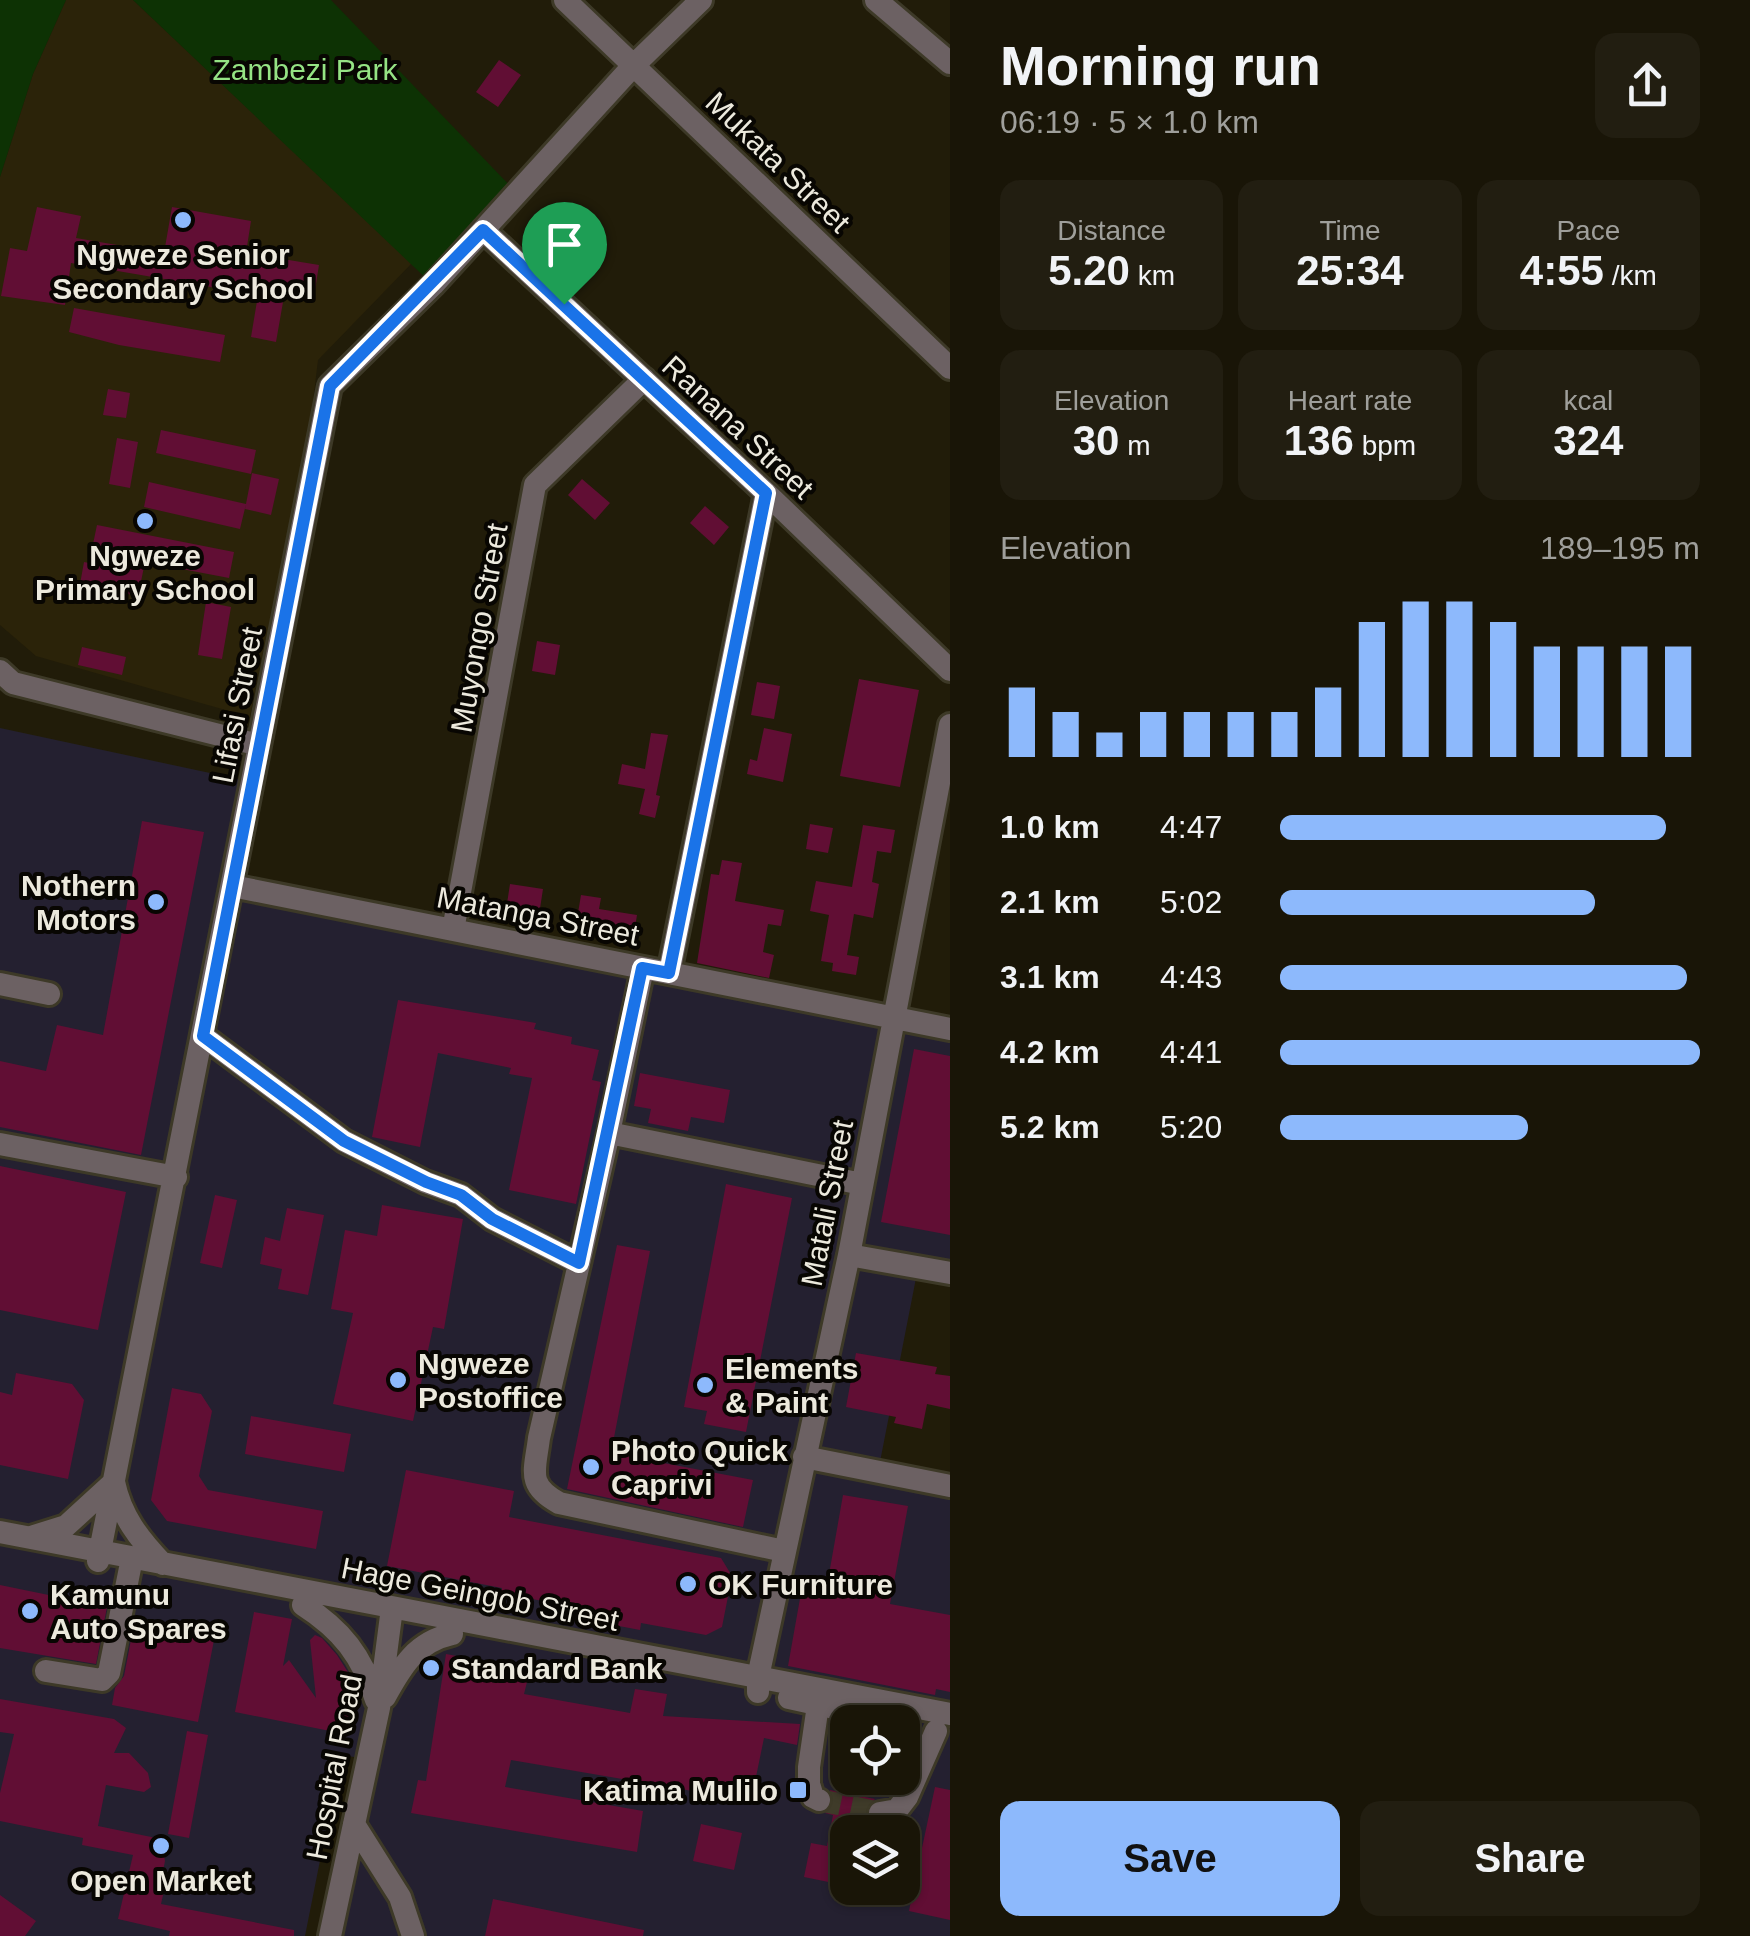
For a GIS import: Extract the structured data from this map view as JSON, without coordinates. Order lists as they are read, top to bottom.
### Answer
{
  "streets": {
    "street": [
      "Mukata Street",
      "Ranana Street",
      "Muyongo Street",
      "Lifasi Street",
      "Matanga Street",
      "Matali Street",
      "Hage Geingob Street",
      "Hospital Road"
    ]
  },
  "crossings": [
    ["Mukata Street", "Lifasi Street"],
    ["Ranana Street", "Muyongo Street"],
    ["Ranana Street", "Lifasi Street"],
    ["Muyongo Street", "Matanga Street"],
    ["Lifasi Street", "Matanga Street"],
    ["Lifasi Street", "Hage Geingob Street"],
    ["Matanga Street", "Matali Street"],
    ["Matali Street", "Hage Geingob Street"],
    ["Hage Geingob Street", "Hospital Road"]
  ],
  "parks": ["Zambezi Park"],
  "places": {
    "other": [
      "Ngweze Senior Secondary School",
      "Ngweze Primary School",
      "Nothern Motors",
      "Ngweze Postoffice",
      "Elements & Paint",
      "Photo Quick Caprivi",
      "OK Furniture",
      "Kamunu Auto Spares",
      "Standard Bank",
      "Open Market"
    ],
    "transit": ["Katima Mulilo"]
  },
  "page": {
    "heading": ["Morning run", "06:19 · 5 × 1.0 km"],
    "stats": [
      ["Distance", "5.20 km"],
      ["Time", "25:34"],
      ["Pace", "4:55 /km"],
      ["Elevation", "30 m"],
      ["Heart rate", "136 bpm"],
      ["kcal", "324"]
    ],
    "chart": ["Elevation", "189–195 m"],
    "list": [
      {
        "name": "1.0 km",
        "note": "4:47"
      },
      {
        "name": "2.1 km",
        "note": "5:02"
      },
      {
        "name": "3.1 km",
        "note": "4:43"
      },
      {
        "name": "4.2 km",
        "note": "4:41"
      },
      {
        "name": "5.2 km",
        "note": "5:20"
      }
    ],
    "buttons": ["Save", "Share"]
  }
}
